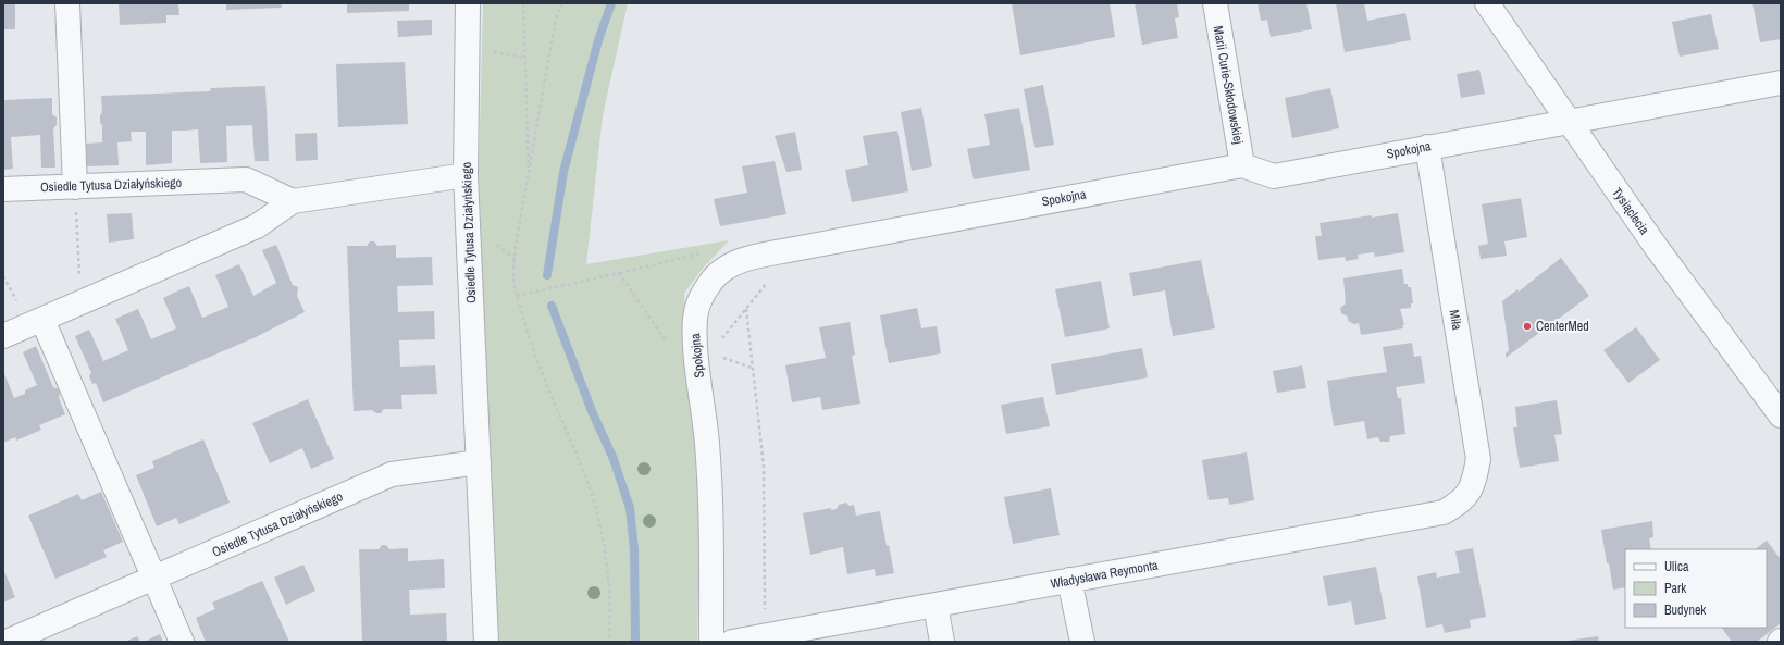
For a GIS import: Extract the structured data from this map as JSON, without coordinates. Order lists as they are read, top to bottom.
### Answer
{
  "streets": {
    "street": [
      "Marii Curie-Skłodowskiej",
      "Spokojna",
      "Osiedle Tytusa Działyńskiego",
      "Tysiąclecia",
      "Miła",
      "Władysława Reymonta"
    ]
  },
  "crossings": [
    ["Marii Curie-Skłodowskiej", "Spokojna"],
    ["Spokojna", "Tysiąclecia"],
    ["Spokojna", "Miła"],
    ["Miła", "Władysława Reymonta"]
  ],
  "places": ["CenterMed"],
  "legend": ["Ulica", "Park", "Budynek"]
}
